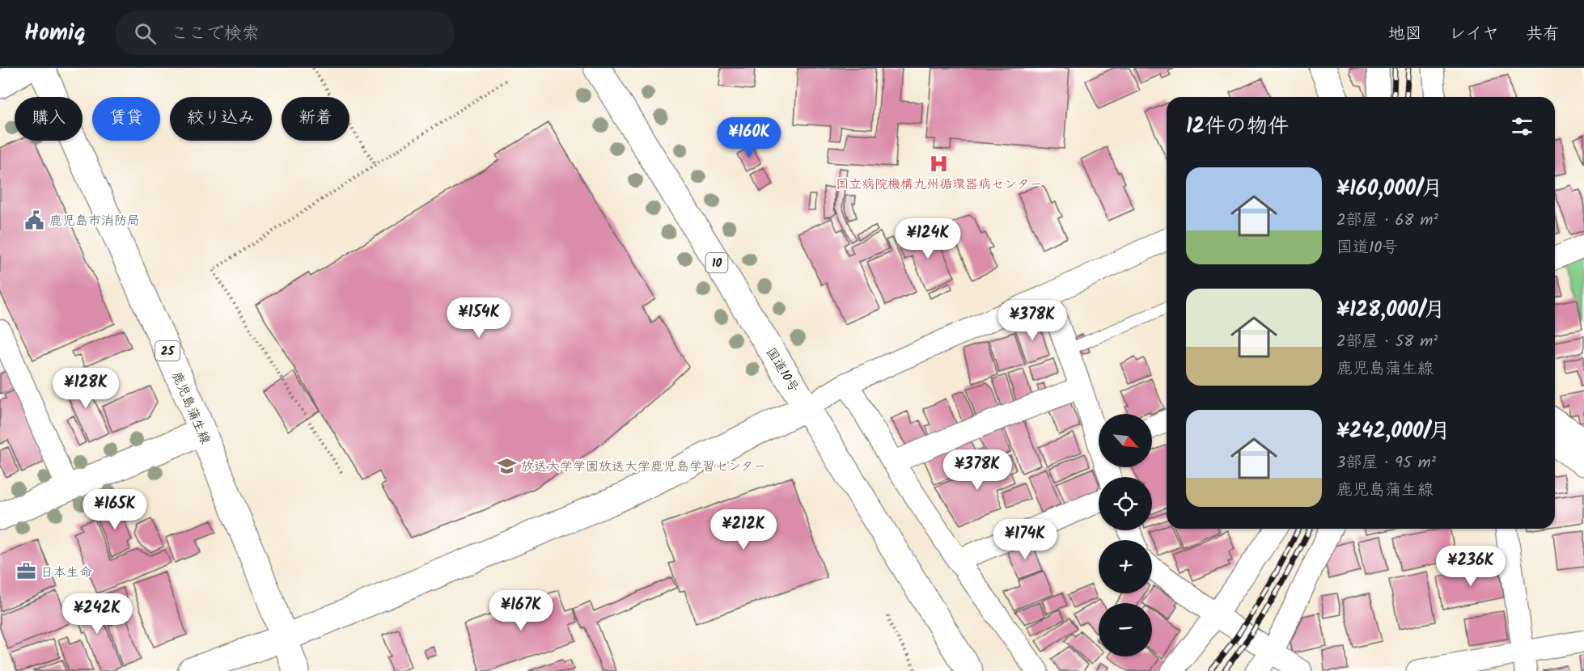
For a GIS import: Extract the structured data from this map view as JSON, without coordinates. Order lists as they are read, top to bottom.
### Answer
{
  "streets": {
    "main road": [
      "10",
      "25",
      "国道10号",
      "鹿児島蒲生線"
    ]
  },
  "places": {
    "hospital": ["国立病院機構九州循環器病センター"],
    "public building": ["鹿児島市消防局"],
    "school or university": ["放送大学学園放送大学鹿児島学習センター"],
    "office": ["日本生命"]
  },
  "north": "bottom right",
  "page": {
    "header": "Homiq",
    "search": "ここで検索",
    "nav": ["地図", "レイヤ", "共有"],
    "chip": [
      "購入",
      "賃貸",
      "絞り込み",
      "新着"
    ],
    "heading": "12件の物件",
    "price": [
      "¥160K",
      "¥124K",
      "¥154K",
      "¥378K",
      "¥128K",
      "¥378K",
      "¥165K",
      "¥212K",
      "¥174K",
      "¥236K",
      "¥167K",
      "¥242K"
    ],
    "list": [
      {
        "name": "¥160,000/月",
        "note": "2部屋 · 68 m² · 国道10号"
      },
      {
        "name": "¥128,000/月",
        "note": "2部屋 · 58 m² · 鹿児島蒲生線"
      },
      {
        "name": "¥242,000/月",
        "note": "3部屋 · 95 m² · 鹿児島蒲生線"
      }
    ],
    "map_buttons": ["+", "−"]
  }
}
